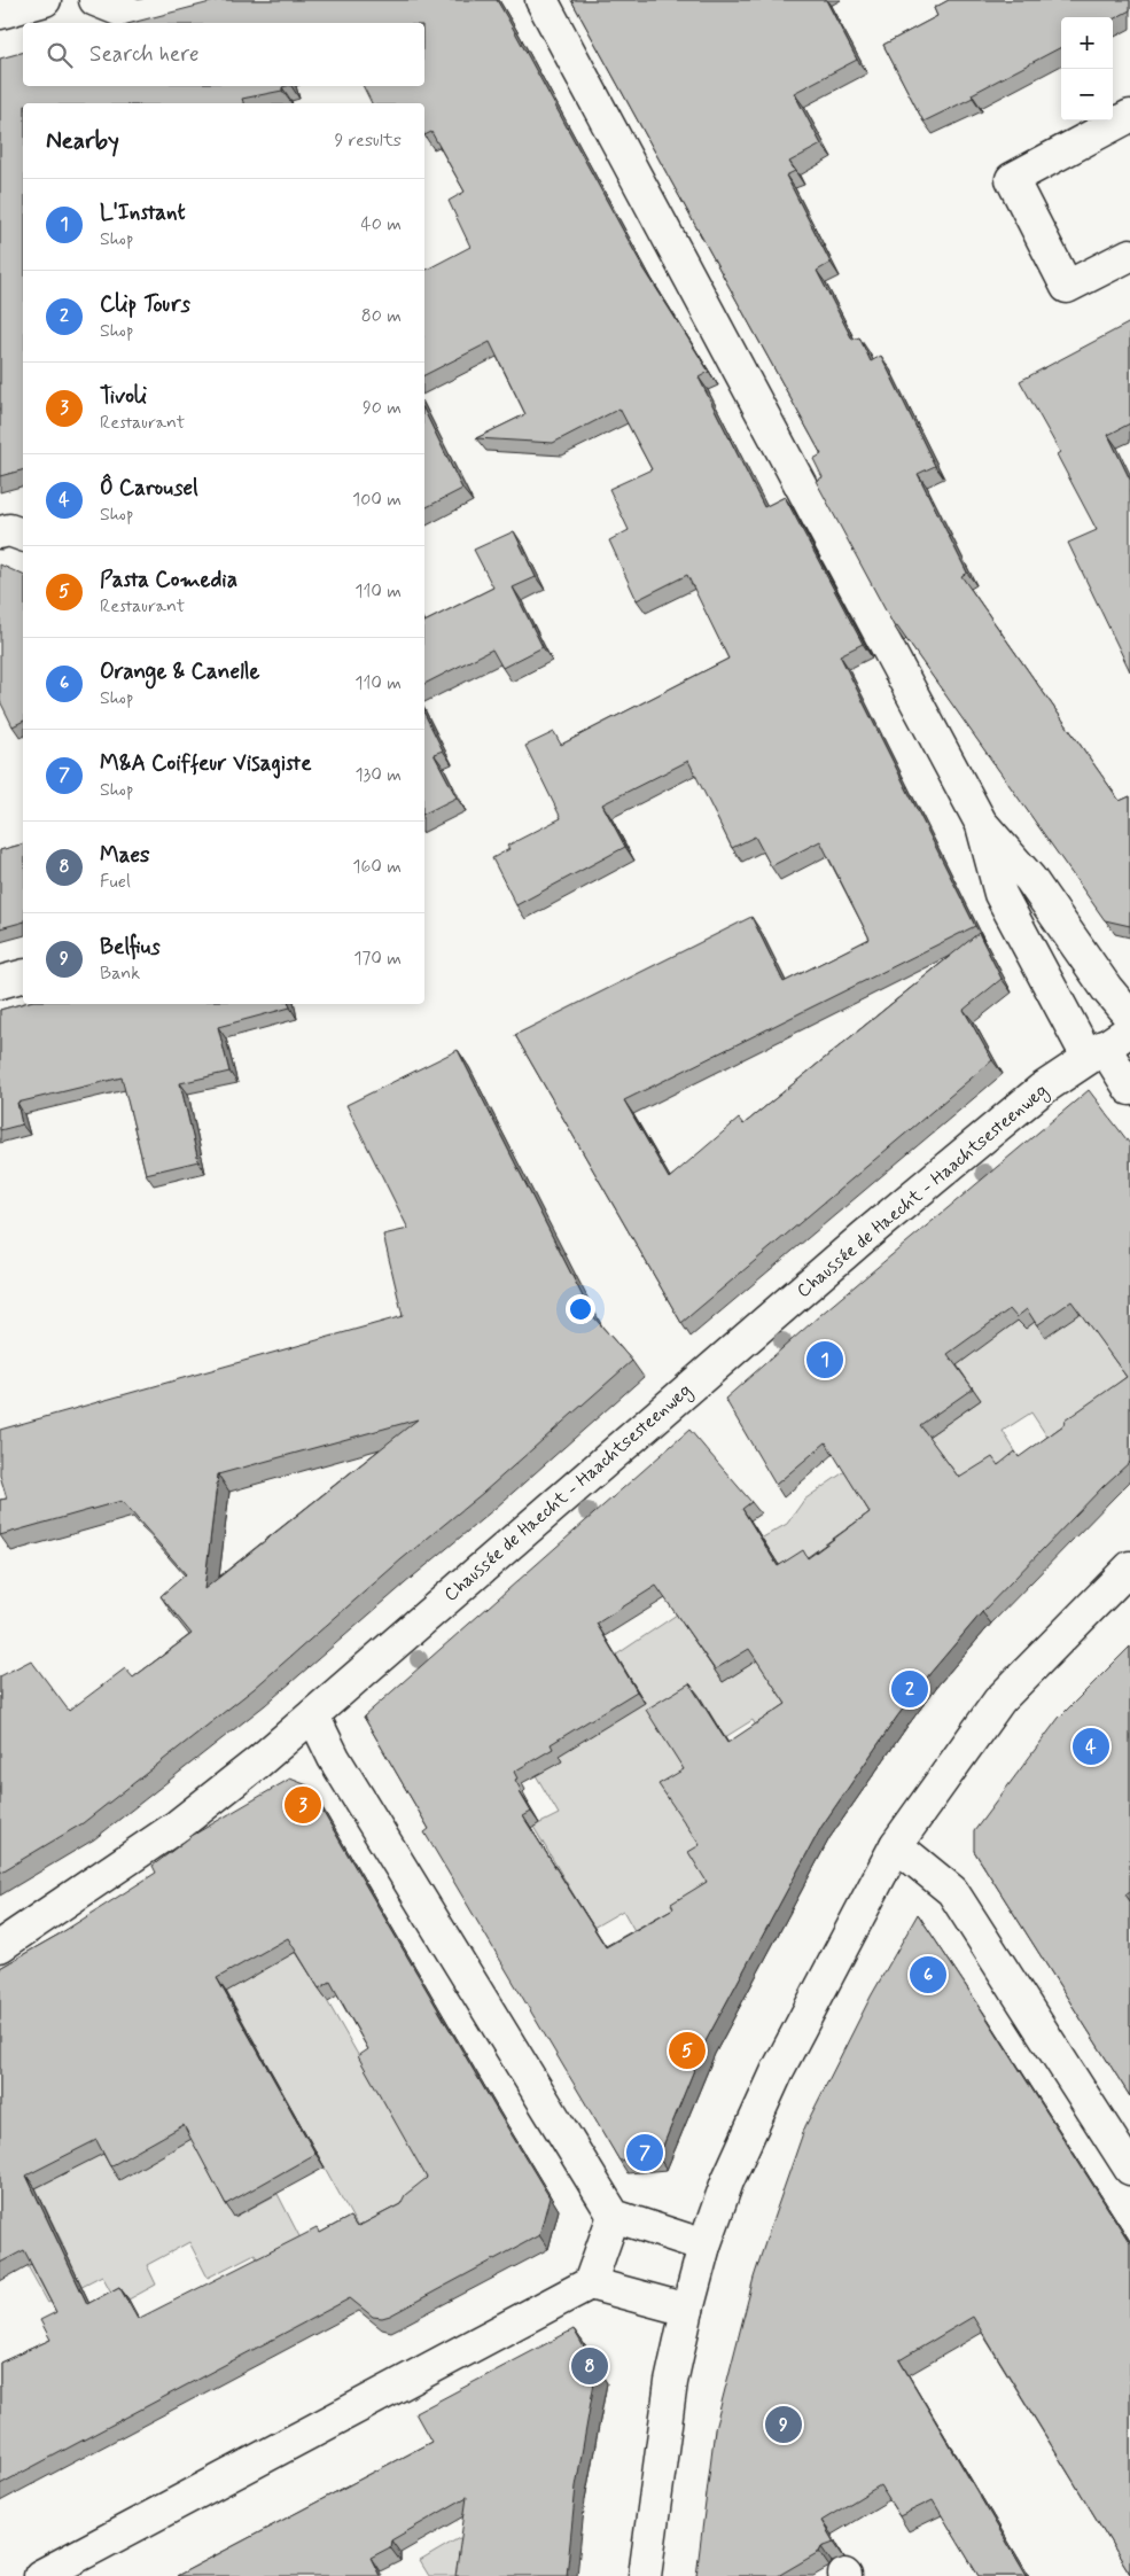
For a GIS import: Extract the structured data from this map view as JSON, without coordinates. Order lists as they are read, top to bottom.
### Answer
{
  "streets": {
    "street": ["Chaussée de Haecht - Haachtsesteenweg"]
  },
  "page": {
    "map_buttons": ["+", "−"],
    "search": "Search here",
    "heading": ["Nearby", "9 results"],
    "list": [
      {
        "mark": "1",
        "name": "L'Instant",
        "note": "Shop",
        "value": "40 m"
      },
      {
        "mark": "2",
        "name": "Clip Tours",
        "note": "Shop",
        "value": "80 m"
      },
      {
        "mark": "3",
        "name": "Tivoli",
        "note": "Restaurant",
        "value": "90 m"
      },
      {
        "mark": "4",
        "name": "Ô Carousel",
        "note": "Shop",
        "value": "100 m"
      },
      {
        "mark": "5",
        "name": "Pasta Comedia",
        "note": "Restaurant",
        "value": "110 m"
      },
      {
        "mark": "6",
        "name": "Orange & Canelle",
        "note": "Shop",
        "value": "110 m"
      },
      {
        "mark": "7",
        "name": "M&A Coiffeur Visagiste",
        "note": "Shop",
        "value": "130 m"
      },
      {
        "mark": "8",
        "name": "Maes",
        "note": "Fuel",
        "value": "160 m"
      },
      {
        "mark": "9",
        "name": "Belfius",
        "note": "Bank",
        "value": "170 m"
      }
    ],
    "pins": [
      "1",
      "2",
      "4",
      "3",
      "6",
      "5",
      "7",
      "8",
      "9"
    ]
  }
}
